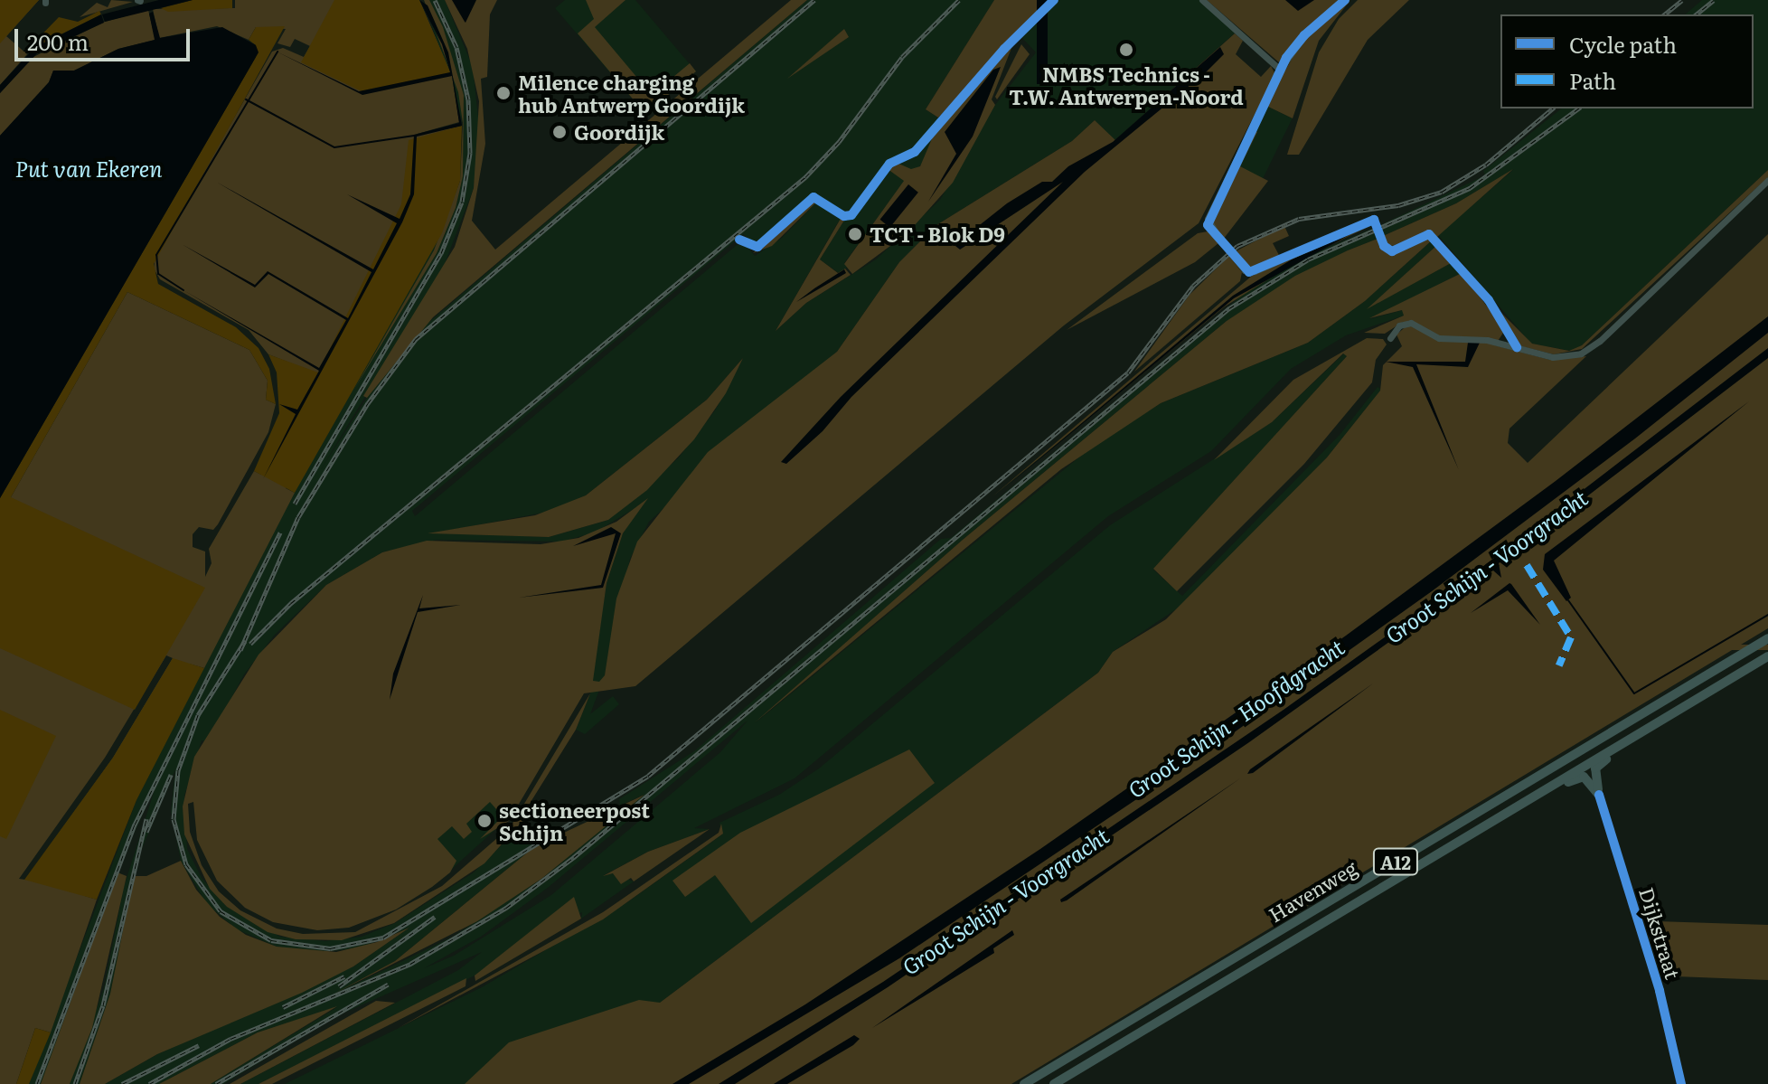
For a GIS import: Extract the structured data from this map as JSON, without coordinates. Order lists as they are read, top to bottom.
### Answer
{
  "streets": {
    "highway": ["A12", "Havenweg"],
    "street": ["Dijkstraat"]
  },
  "water": ["Put van Ekeren", "Groot Schijn - Voorgracht", "Groot Schijn - Hoofdgracht"],
  "places": [
    "NMBS Technics - T.W. Antwerpen-Noord",
    "Milence charging hub Antwerp Goordijk",
    "Goordijk",
    "TCT - Blok D9",
    "sectioneerpost Schijn"
  ],
  "legend": ["Cycle path", "Path"],
  "scale_bar": "200 m"
}
